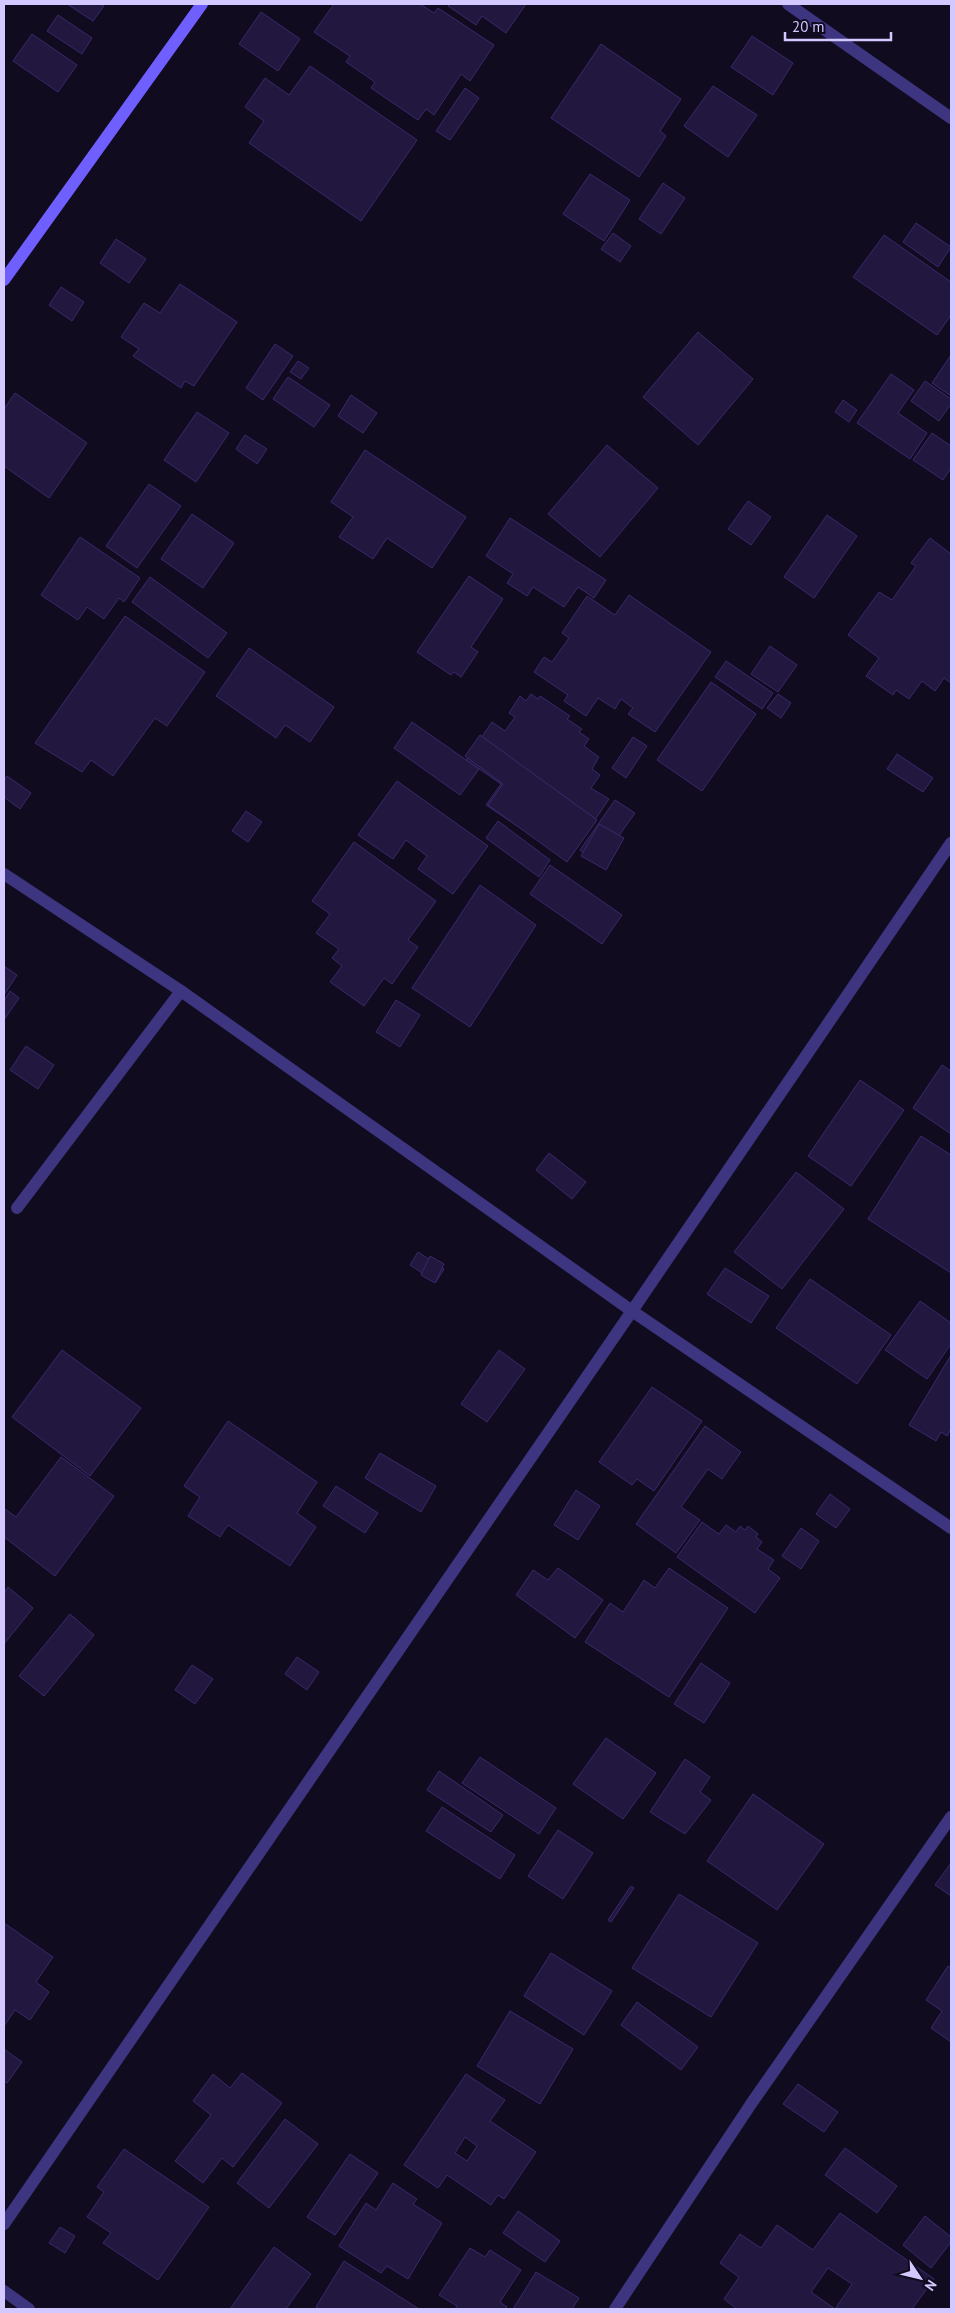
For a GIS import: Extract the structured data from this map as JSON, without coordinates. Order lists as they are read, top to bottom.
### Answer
{
  "scale_bar": "20 m",
  "north": "bottom right"
}
